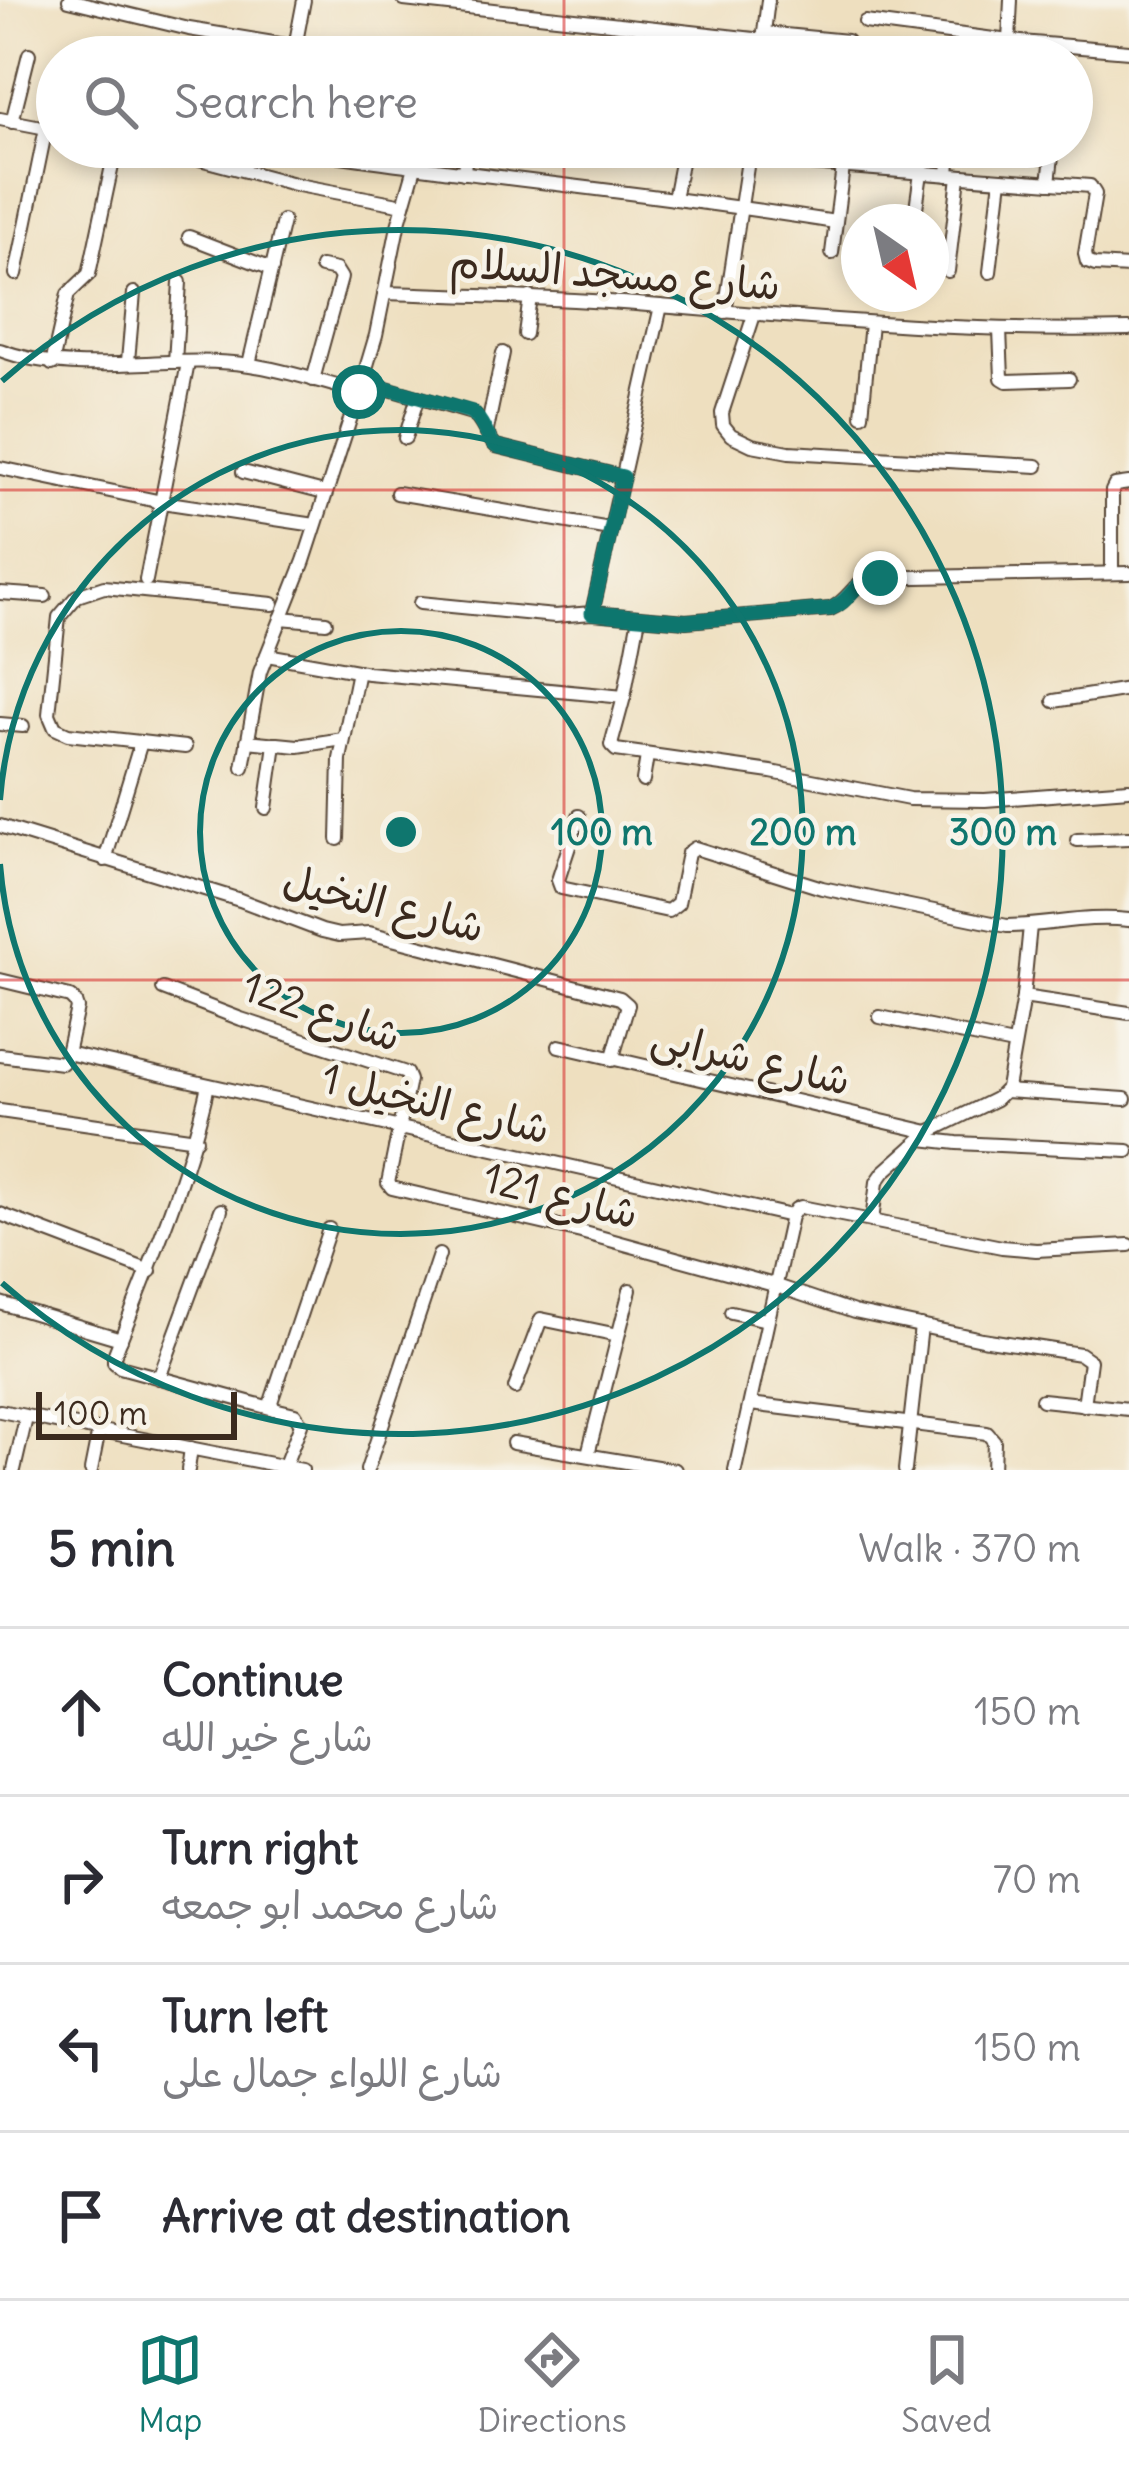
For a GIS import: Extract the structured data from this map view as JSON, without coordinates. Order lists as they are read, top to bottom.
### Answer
{
  "streets": {
    "street": [
      "شارع مسجد السلام",
      "شارع النخيل",
      "شارع 122",
      "شارع شرابى",
      "شارع النخيل 1",
      "شارع 121"
    ]
  },
  "crossings": [
    ["شارع النخيل", "شارع شرابى"],
    ["شارع 122", "شارع النخيل 1"],
    ["شارع 122", "شارع 121"],
    ["شارع النخيل 1", "شارع 121"]
  ],
  "scale_bar": "100 m",
  "north": "bottom right",
  "page": {
    "search": "Search here",
    "scale": "100 m",
    "heading": ["5 min", "Walk · 370 m"],
    "list": [
      ["Continue", "شارع خير الله", "150 m"],
      ["Turn right", "شارع محمد ابو جمعه", "70 m"],
      ["Turn left", "شارع اللواء جمال على", "150 m"],
      "Arrive at destination"
    ],
    "nav": ["Map", "Directions", "Saved"]
  },
  "rings": ["100 m", "200 m", "300 m"]
}
